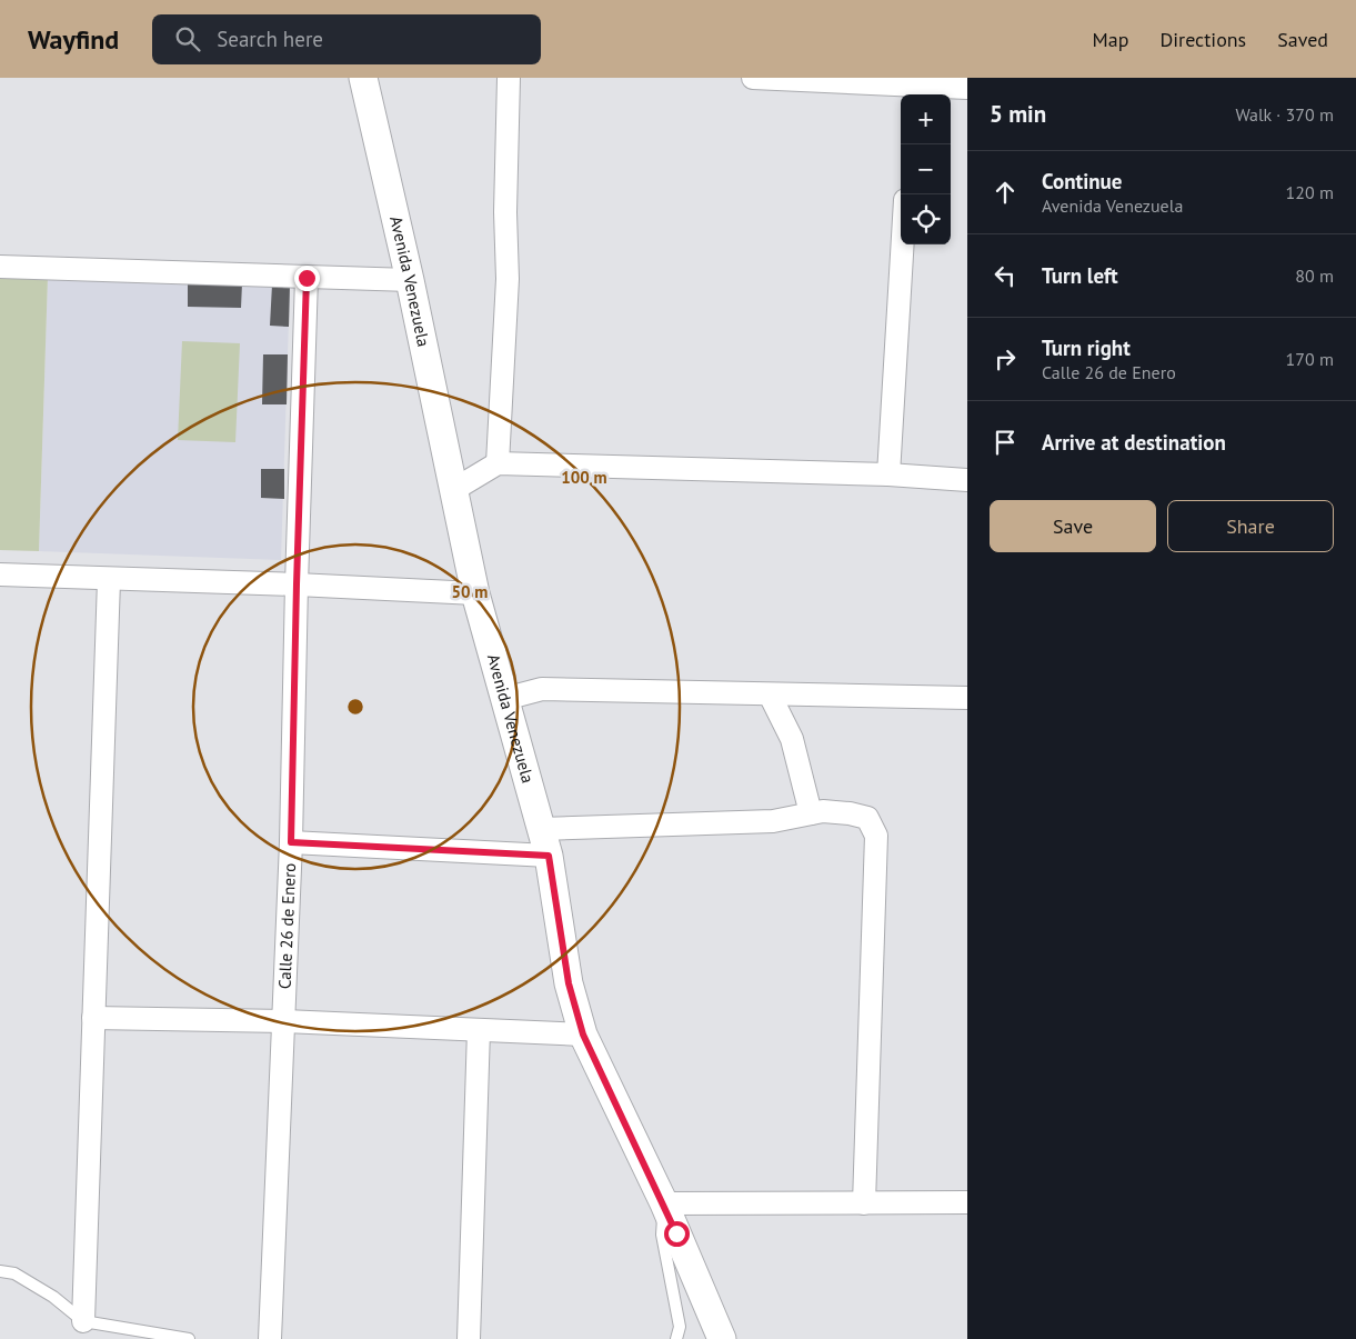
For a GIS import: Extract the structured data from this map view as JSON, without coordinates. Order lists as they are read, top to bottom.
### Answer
{
  "streets": {
    "street": ["Avenida Venezuela", "Calle 26 de Enero"]
  },
  "page": {
    "header": "Wayfind",
    "search": "Search here",
    "nav": ["Map", "Directions", "Saved"],
    "heading": ["5 min", "Walk · 370 m"],
    "map_buttons": ["+", "−"],
    "list": [
      ["Continue", "Avenida Venezuela", "120 m"],
      ["Turn left", "80 m"],
      ["Turn right", "Calle 26 de Enero", "170 m"],
      "Arrive at destination"
    ],
    "buttons": ["Save", "Share"]
  },
  "rings": ["100 m", "50 m"]
}
